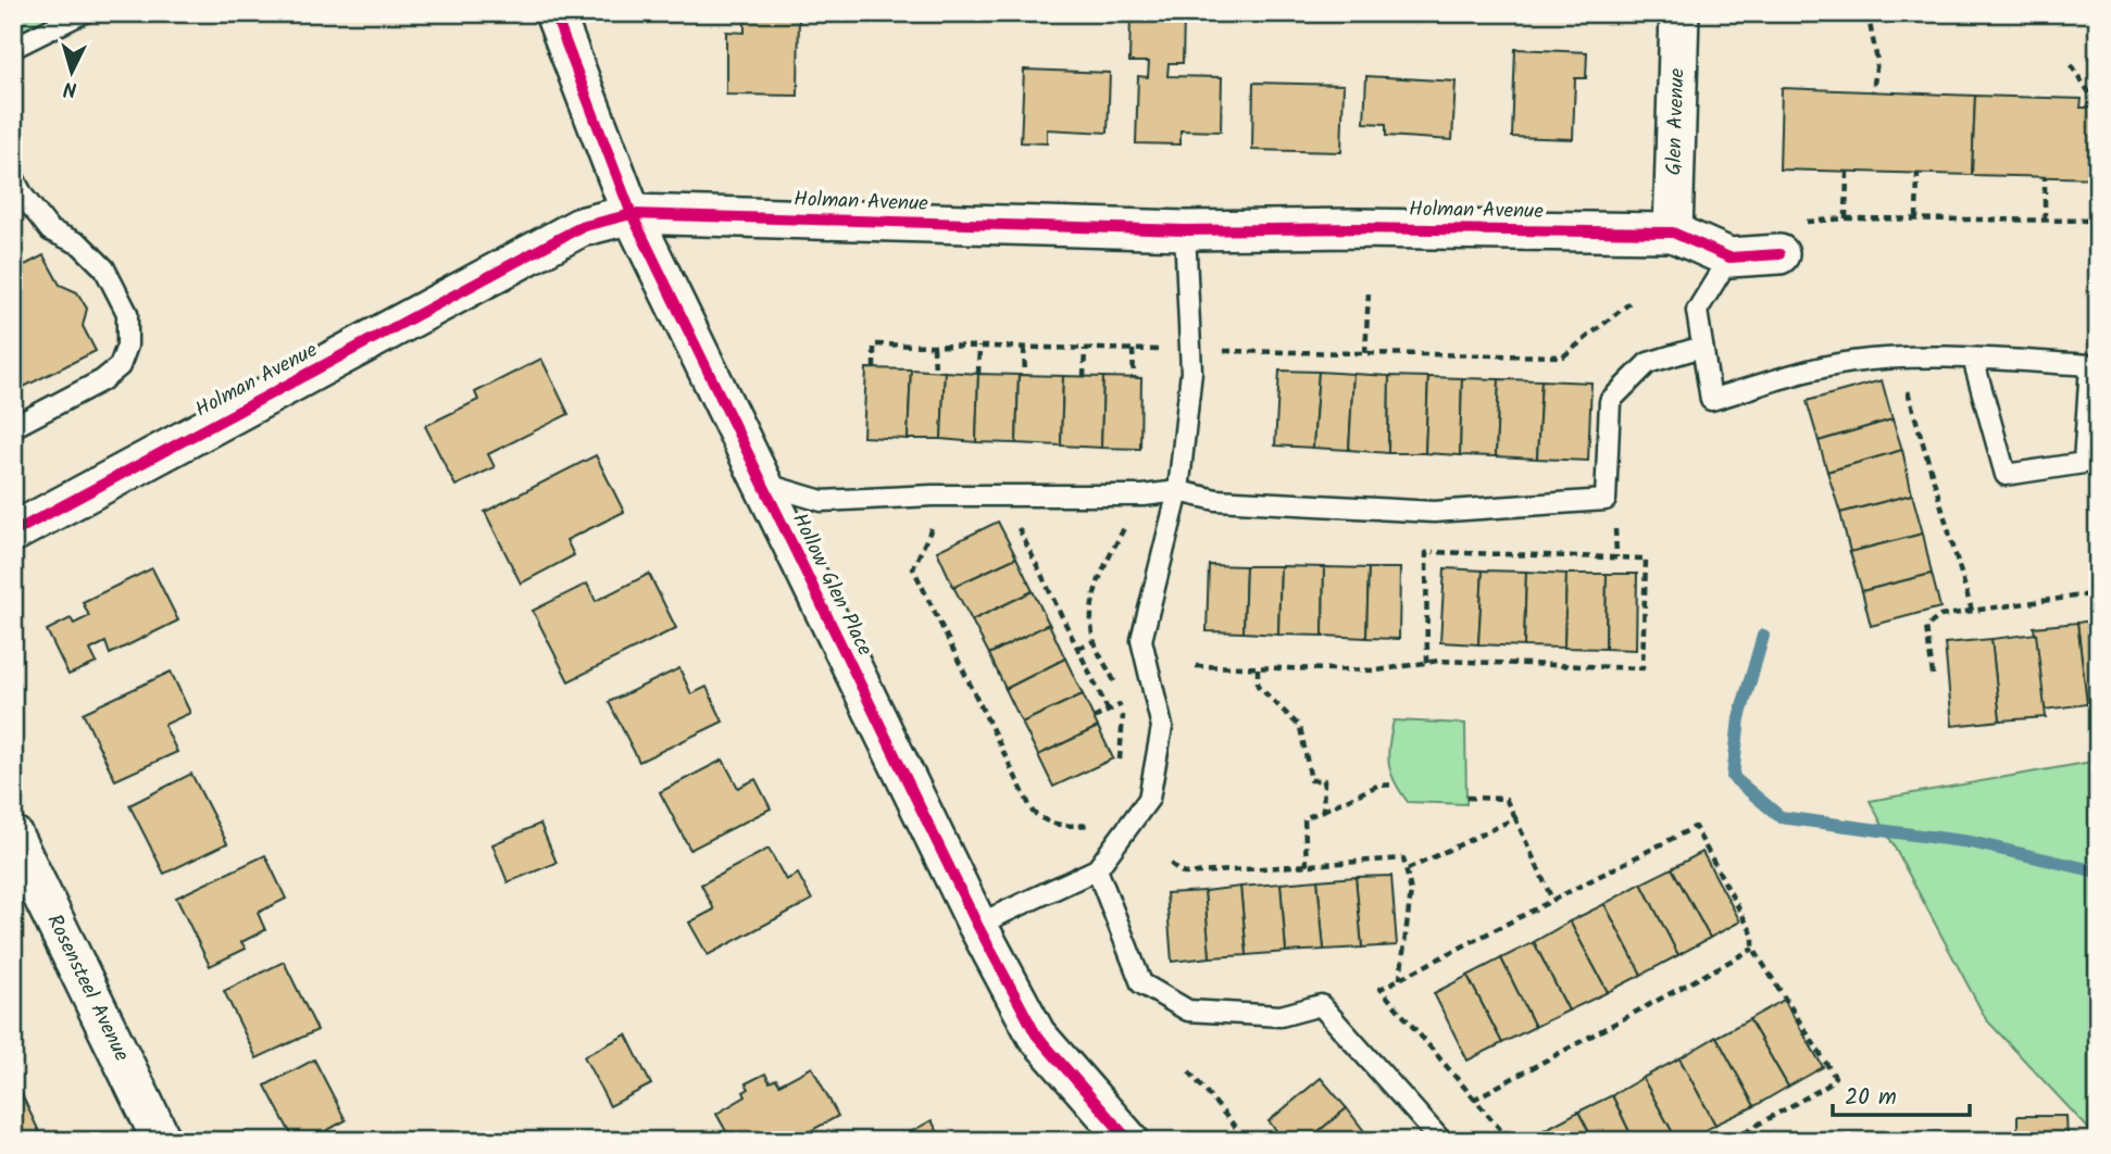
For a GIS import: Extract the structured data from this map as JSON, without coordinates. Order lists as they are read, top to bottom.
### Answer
{
  "streets": {
    "street": [
      "Glen Avenue",
      "Holman Avenue",
      "Hollow Glen Place",
      "Rosensteel Avenue"
    ]
  },
  "crossings": [
    ["Glen Avenue", "Holman Avenue"],
    ["Holman Avenue", "Hollow Glen Place"]
  ],
  "scale_bar": "20 m",
  "north": "bottom"
}
